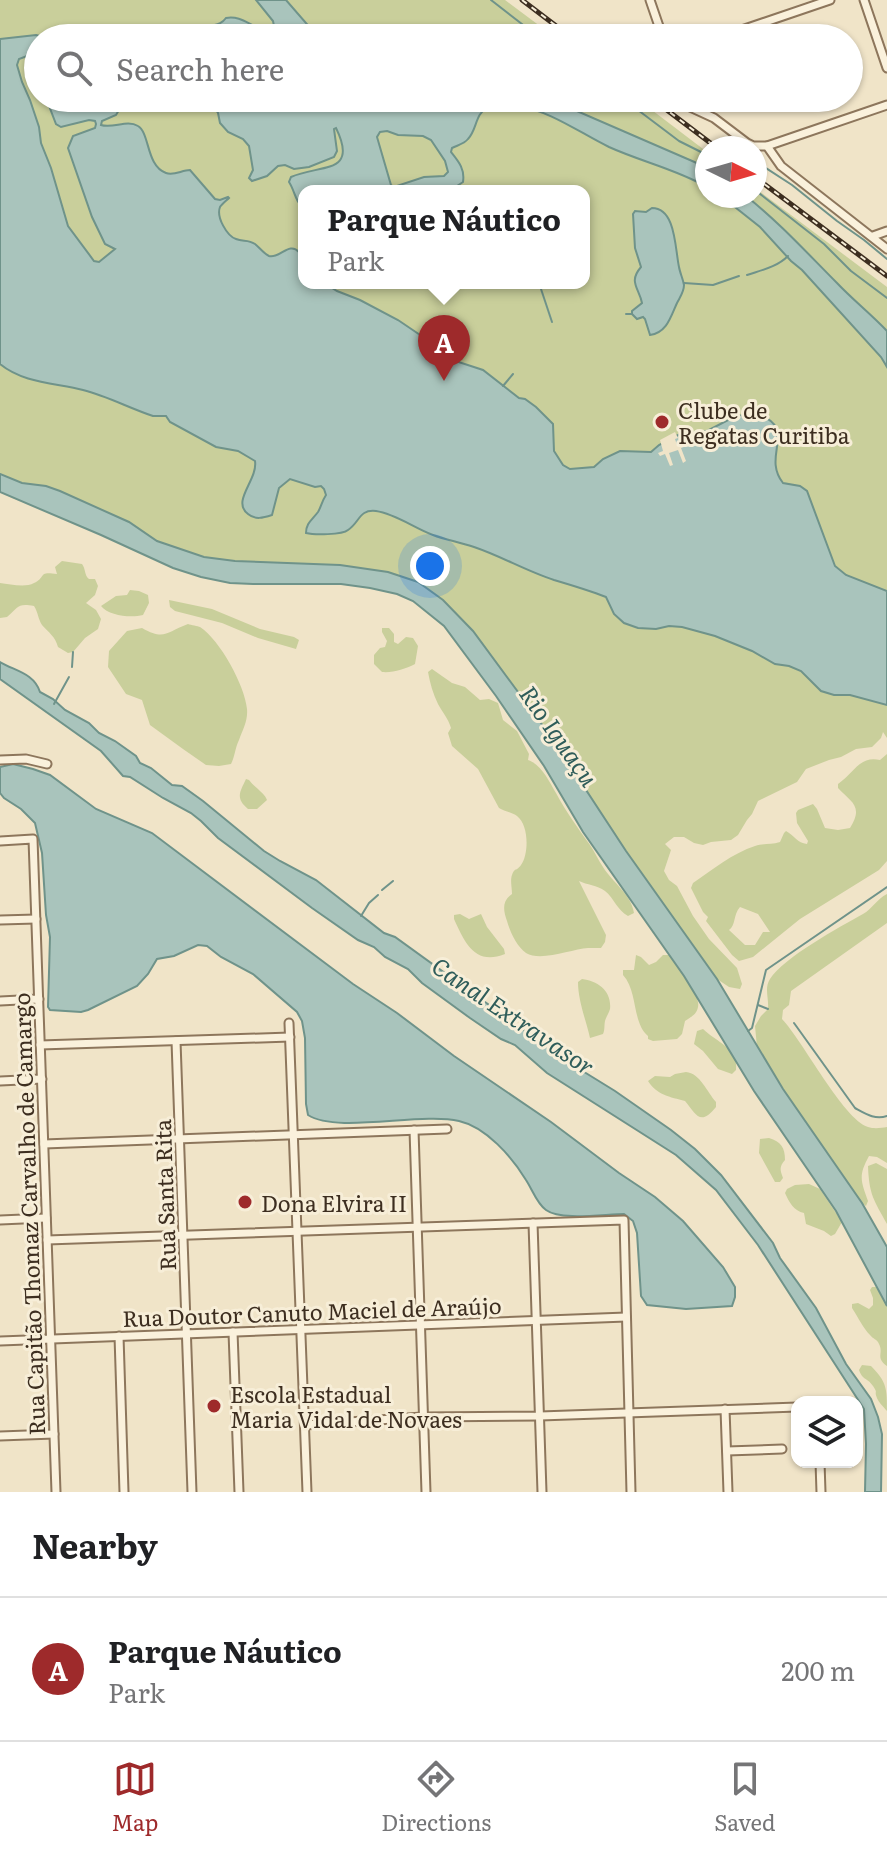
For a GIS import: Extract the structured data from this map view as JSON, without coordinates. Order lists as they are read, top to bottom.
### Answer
{
  "streets": {
    "street": ["Rua Santa Rita", "Rua Capitão Thomaz Carvalho de Camargo", "Rua Doutor Canuto Maciel de Araújo"]
  },
  "crossings": [
    ["Rua Santa Rita", "Rua Doutor Canuto Maciel de Araújo"],
    ["Rua Capitão Thomaz Carvalho de Camargo", "Rua Doutor Canuto Maciel de Araújo"]
  ],
  "water": ["Rio Iguaçu", "Canal Extravasor"],
  "places": ["Clube de Regatas Curitiba", "Dona Elvira II", "Escola Estadual Maria Vidal de Novaes"],
  "north": "right",
  "page": {
    "search": "Search here",
    "popup": ["Parque Náutico", "Park"],
    "pins": "A",
    "heading": "Nearby",
    "list": [
      {
        "mark": "A",
        "name": "Parque Náutico",
        "note": "Park",
        "value": "200 m"
      }
    ],
    "nav": ["Map", "Directions", "Saved"]
  }
}
